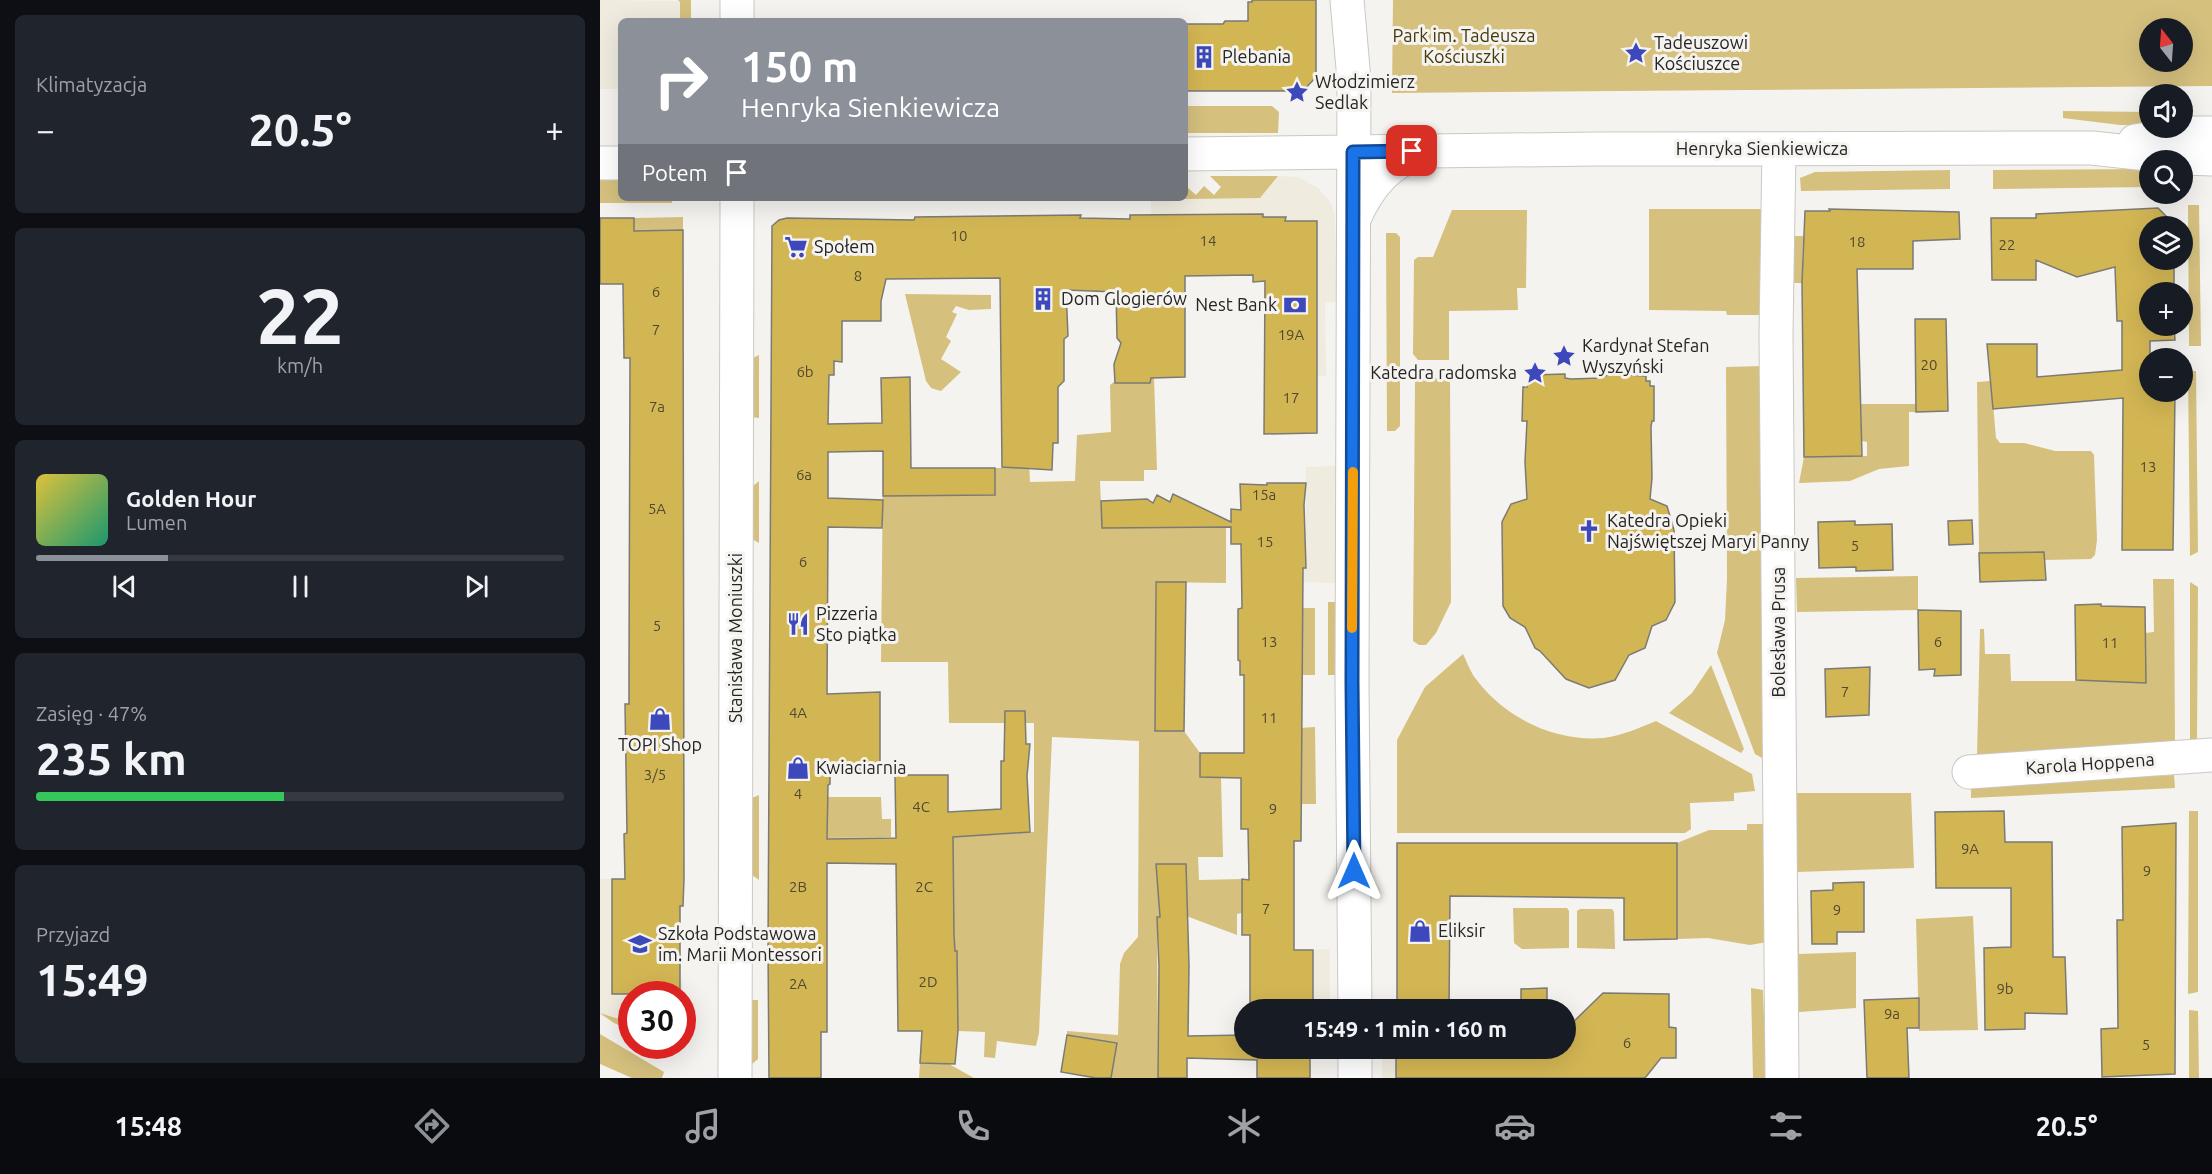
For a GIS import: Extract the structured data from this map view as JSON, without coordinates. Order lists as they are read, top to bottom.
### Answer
{
  "streets": {
    "street": [
      "Henryka Sienkiewicza",
      "Bolesława Prusa",
      "Stanisława Moniuszki",
      "Karola Hoppena"
    ]
  },
  "crossings": [
    ["Henryka Sienkiewicza", "Bolesława Prusa"]
  ],
  "parks": ["Park im. Tadeusza Kościuszki"],
  "places": {
    "place": [
      "Tadeuszowi Kościuszce",
      "Włodzimierz Sedlak",
      "Kardynał Stefan Wyszyński",
      "Katedra radomska"
    ],
    "building": ["Plebania", "Dom Glogierów"],
    "supermarket": ["Społem"],
    "bank": ["Nest Bank"],
    "church": ["Katedra Opieki Najświętszej Maryi Panny"],
    "restaurant": ["Pizzeria Sto piątka"],
    "shop": ["TOPI Shop", "Kwiaciarnia", "Eliksir"],
    "school or university": ["Szkoła Podstawowa im. Marii Montessori"]
  },
  "house_numbers": [
    "10",
    "14",
    "18",
    "22",
    "8",
    "6",
    "7",
    "19A",
    "20",
    "6b",
    "17",
    "7a",
    "13",
    "6a",
    "15a",
    "5A",
    "15",
    "5",
    "6",
    "5",
    "13",
    "6",
    "11",
    "7",
    "4A",
    "11",
    "3/5",
    "4",
    "4C",
    "9",
    "9A",
    "9",
    "2B",
    "2C",
    "7",
    "9",
    "2D",
    "2A",
    "9b",
    "9a",
    "6",
    "5"
  ],
  "north": "top",
  "page": {
    "tile": [
      "Klimatyzacja",
      ["22", "km/h"],
      ["Zasięg · 47%", "235 km"],
      ["Przyjazd", "15:49"]
    ],
    "map_buttons": ["+", "−"],
    "turn": ["150 m", "Henryka Sienkiewicza"],
    "heat": ["−", "20.5°", "+"],
    "then": "Potem",
    "song": ["Golden Hour", "Lumen"],
    "limit": "30",
    "trip": "15:49 · 1 min · 160 m",
    "tabs": ["15:48", "20.5°"]
  }
}
